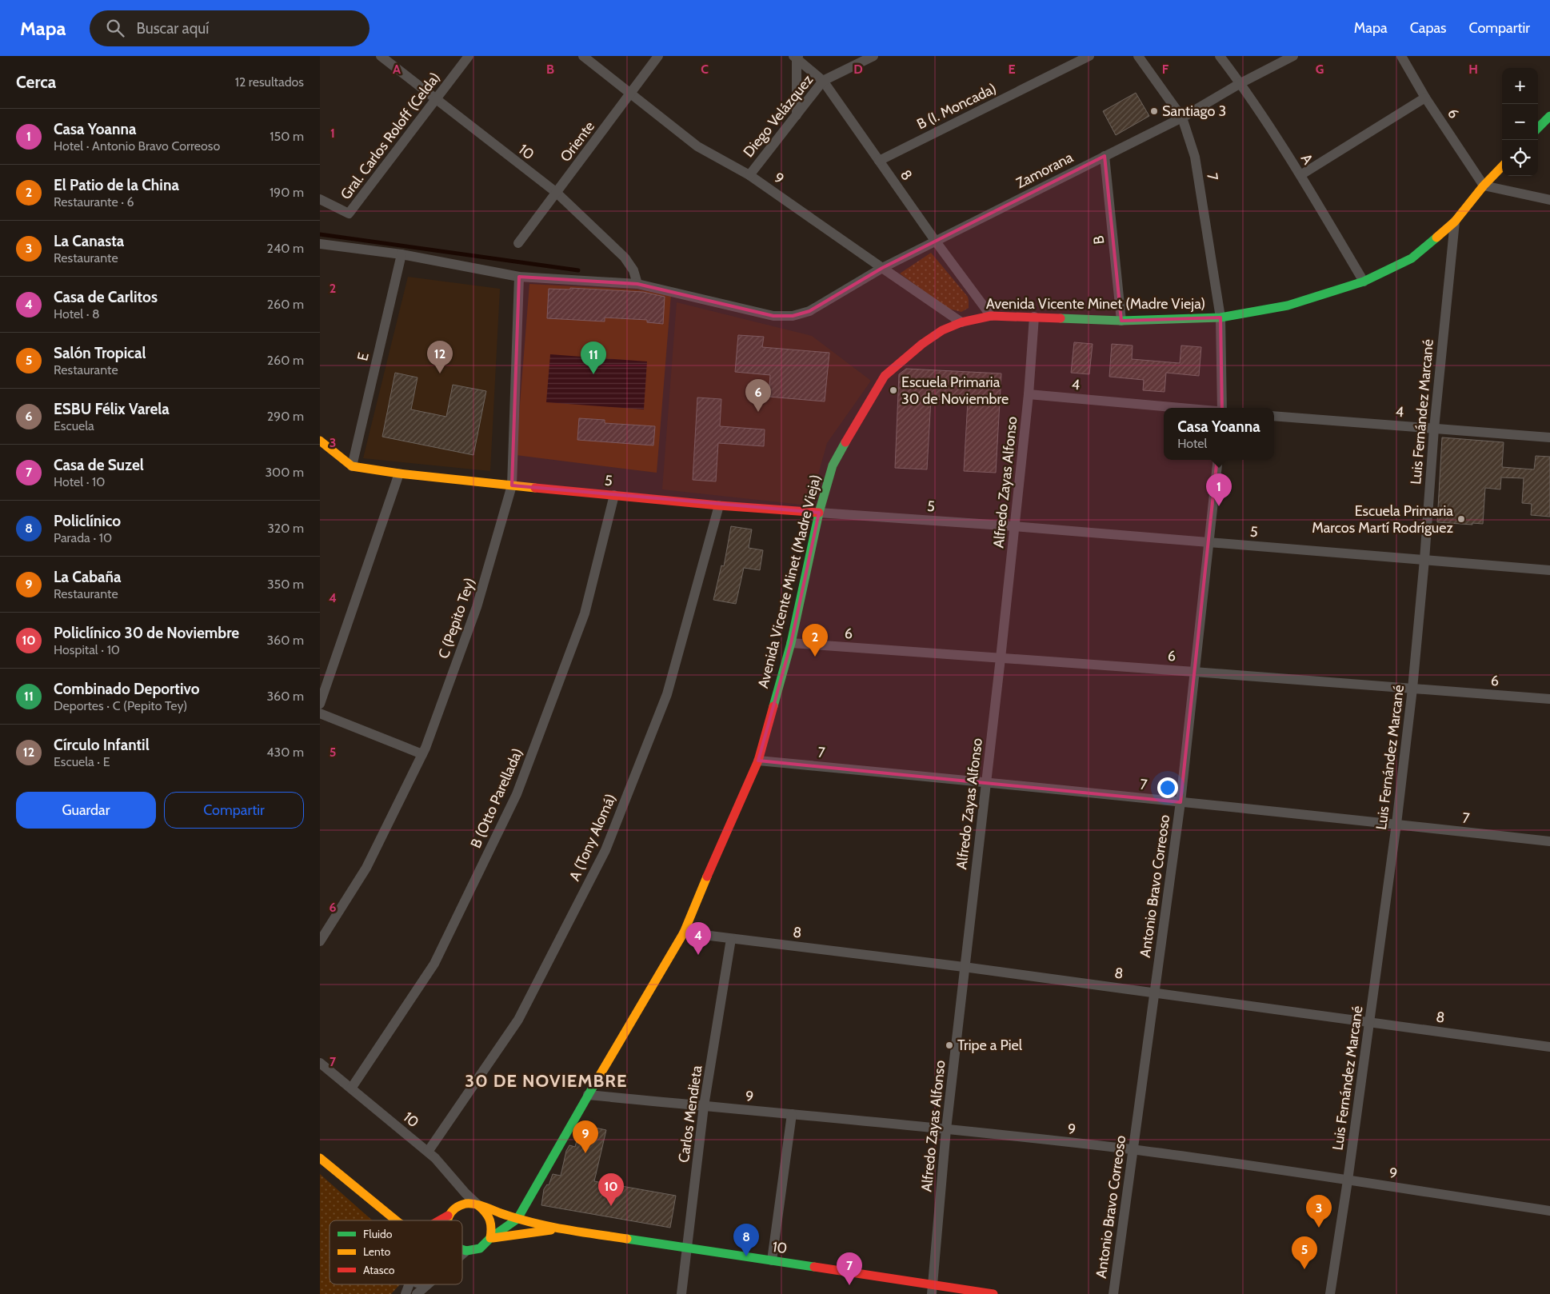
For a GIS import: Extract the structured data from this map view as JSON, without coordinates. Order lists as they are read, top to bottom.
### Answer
{
  "streets": {
    "main road": ["10", "Avenida Vicente Minet (Madre Vieja)", "5"],
    "street": [
      "B (I. Moncada)",
      "6",
      "Diego Velázquez",
      "Gral. Carlos Roloff (Celda)",
      "Oriente",
      "A",
      "Zamorana",
      "8",
      "7",
      "9",
      "B",
      "E",
      "4",
      "Luis Fernández Marcané",
      "Alfredo Zayas Alfonso",
      "C (Pepito Tey)",
      "B (Otto Parellada)",
      "A (Tony Alomá)",
      "Antonio Bravo Correoso",
      "Carlos Mendieta"
    ]
  },
  "crossings": [
    ["B (I. Moncada)", "8"],
    ["6", "Avenida Vicente Minet (Madre Vieja)"],
    ["6", "Luis Fernández Marcané"],
    ["6", "Alfredo Zayas Alfonso"],
    ["6", "Antonio Bravo Correoso"],
    ["Diego Velázquez", "8"],
    ["Diego Velázquez", "9"],
    ["Gral. Carlos Roloff (Celda)", "10"],
    ["Oriente", "10"],
    ["Oriente", "9"],
    ["10", "Zamorana"],
    ["10", "Avenida Vicente Minet (Madre Vieja)"],
    ["10", "Alfredo Zayas Alfonso"],
    ["10", "B (Otto Parellada)"],
    ["10", "A (Tony Alomá)"],
    ["10", "Carlos Mendieta"],
    ["A", "Zamorana"],
    ["A", "Avenida Vicente Minet (Madre Vieja)"],
    ["Zamorana", "8"],
    ["Zamorana", "7"],
    ["Zamorana", "9"],
    ["Zamorana", "B"],
    ["8", "Avenida Vicente Minet (Madre Vieja)"],
    ["8", "Luis Fernández Marcané"],
    ["8", "Alfredo Zayas Alfonso"],
    ["8", "Antonio Bravo Correoso"],
    ["8", "Carlos Mendieta"],
    ["7", "Avenida Vicente Minet (Madre Vieja)"],
    ["7", "Luis Fernández Marcané"],
    ["7", "Alfredo Zayas Alfonso"],
    ["7", "Antonio Bravo Correoso"],
    ["9", "Avenida Vicente Minet (Madre Vieja)"],
    ["9", "Luis Fernández Marcané"],
    ["9", "Alfredo Zayas Alfonso"],
    ["9", "Antonio Bravo Correoso"],
    ["9", "Carlos Mendieta"],
    ["B", "Avenida Vicente Minet (Madre Vieja)"],
    ["Avenida Vicente Minet (Madre Vieja)", "Luis Fernández Marcané"],
    ["Avenida Vicente Minet (Madre Vieja)", "5"],
    ["Avenida Vicente Minet (Madre Vieja)", "Alfredo Zayas Alfonso"],
    ["E", "5"],
    ["4", "Luis Fernández Marcané"],
    ["4", "Alfredo Zayas Alfonso"],
    ["Luis Fernández Marcané", "5"],
    ["5", "Alfredo Zayas Alfonso"],
    ["5", "C (Pepito Tey)"],
    ["5", "B (Otto Parellada)"],
    ["5", "A (Tony Alomá)"],
    ["5", "Antonio Bravo Correoso"]
  ],
  "districts": ["30 DE NOVIEMBRE"],
  "places": [
    "Santiago 3",
    "Escuela Primaria 30 de Noviembre",
    "Escuela Primaria Marcos Martí Rodríguez",
    "Tripe a Piel"
  ],
  "legend": ["Fluido", "Lento", "Atasco"],
  "page": {
    "header": "Mapa",
    "search": "Buscar aquí",
    "nav": ["Mapa", "Capas", "Compartir"],
    "heading": ["Cerca", "12 resultados"],
    "map_buttons": ["+", "−"],
    "list": [
      {
        "mark": "1",
        "name": "Casa Yoanna",
        "note": "Hotel · Antonio Bravo Correoso",
        "value": "150 m"
      },
      {
        "mark": "2",
        "name": "El Patio de la China",
        "note": "Restaurante · 6",
        "value": "190 m"
      },
      {
        "mark": "3",
        "name": "La Canasta",
        "note": "Restaurante",
        "value": "240 m"
      },
      {
        "mark": "4",
        "name": "Casa de Carlitos",
        "note": "Hotel · 8",
        "value": "260 m"
      },
      {
        "mark": "5",
        "name": "Salón Tropical",
        "note": "Restaurante",
        "value": "260 m"
      },
      {
        "mark": "6",
        "name": "ESBU Félix Varela",
        "note": "Escuela",
        "value": "290 m"
      },
      {
        "mark": "7",
        "name": "Casa de Suzel",
        "note": "Hotel · 10",
        "value": "300 m"
      },
      {
        "mark": "8",
        "name": "Policlínico",
        "note": "Parada · 10",
        "value": "320 m"
      },
      {
        "mark": "9",
        "name": "La Cabaña",
        "note": "Restaurante",
        "value": "350 m"
      },
      {
        "mark": "10",
        "name": "Policlínico 30 de Noviembre",
        "note": "Hospital · 10",
        "value": "360 m"
      },
      {
        "mark": "11",
        "name": "Combinado Deportivo",
        "note": "Deportes · C (Pepito Tey)",
        "value": "360 m"
      },
      {
        "mark": "12",
        "name": "Círculo Infantil",
        "note": "Escuela · E",
        "value": "430 m"
      }
    ],
    "pins": [
      "12",
      "11",
      "6",
      "1",
      "2",
      "4",
      "9",
      "10",
      "3",
      "8",
      "5",
      "7"
    ],
    "popup": ["Casa Yoanna", "Hotel"],
    "buttons": ["Guardar", "Compartir"]
  },
  "grid": {
    "columns": [
      "A",
      "B",
      "C",
      "D",
      "E",
      "F",
      "G",
      "H"
    ],
    "rows": [
      "1",
      "2",
      "3",
      "4",
      "5",
      "6",
      "7"
    ]
  }
}
